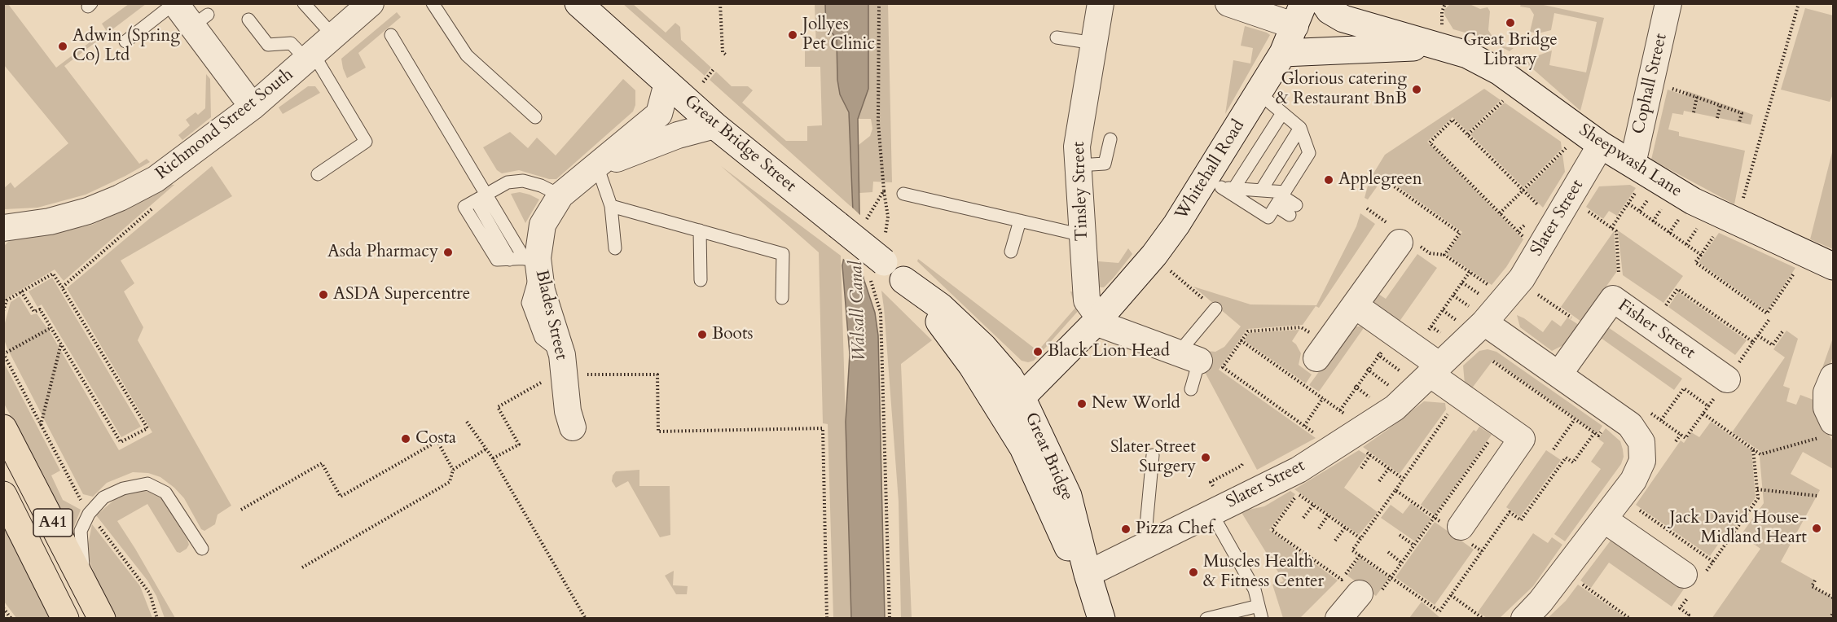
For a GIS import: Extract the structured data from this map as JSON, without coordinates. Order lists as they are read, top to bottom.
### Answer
{
  "streets": {
    "highway": ["A41"],
    "main road": [
      "Great Bridge Street",
      "Sheepwash Lane",
      "Whitehall Road",
      "Great Bridge"
    ],
    "street": [
      "Cophall Street",
      "Richmond Street South",
      "Tinsley Street",
      "Slater Street",
      "Blades Street",
      "Fisher Street"
    ]
  },
  "crossings": [
    ["Cophall Street", "Sheepwash Lane"],
    ["Great Bridge Street", "Whitehall Road"],
    ["Great Bridge Street", "Blades Street"],
    ["Great Bridge Street", "Great Bridge"],
    ["Sheepwash Lane", "Whitehall Road"],
    ["Sheepwash Lane", "Slater Street"],
    ["Whitehall Road", "Tinsley Street"],
    ["Whitehall Road", "Great Bridge"],
    ["Slater Street", "Great Bridge"]
  ],
  "water": ["Walsall Canal"],
  "places": [
    "Great Bridge Library",
    "Jollyes Pet Clinic",
    "Adwin (Spring Co) Ltd",
    "Glorious catering & Restaurant BnB",
    "Applegreen",
    "Asda Pharmacy",
    "ASDA Supercentre",
    "Boots",
    "Black Lion Head",
    "New World",
    "Costa",
    "Slater Street Surgery",
    "Jack David House- Midland Heart",
    "Pizza Chef",
    "Muscles Health & Fitness Center"
  ]
}
